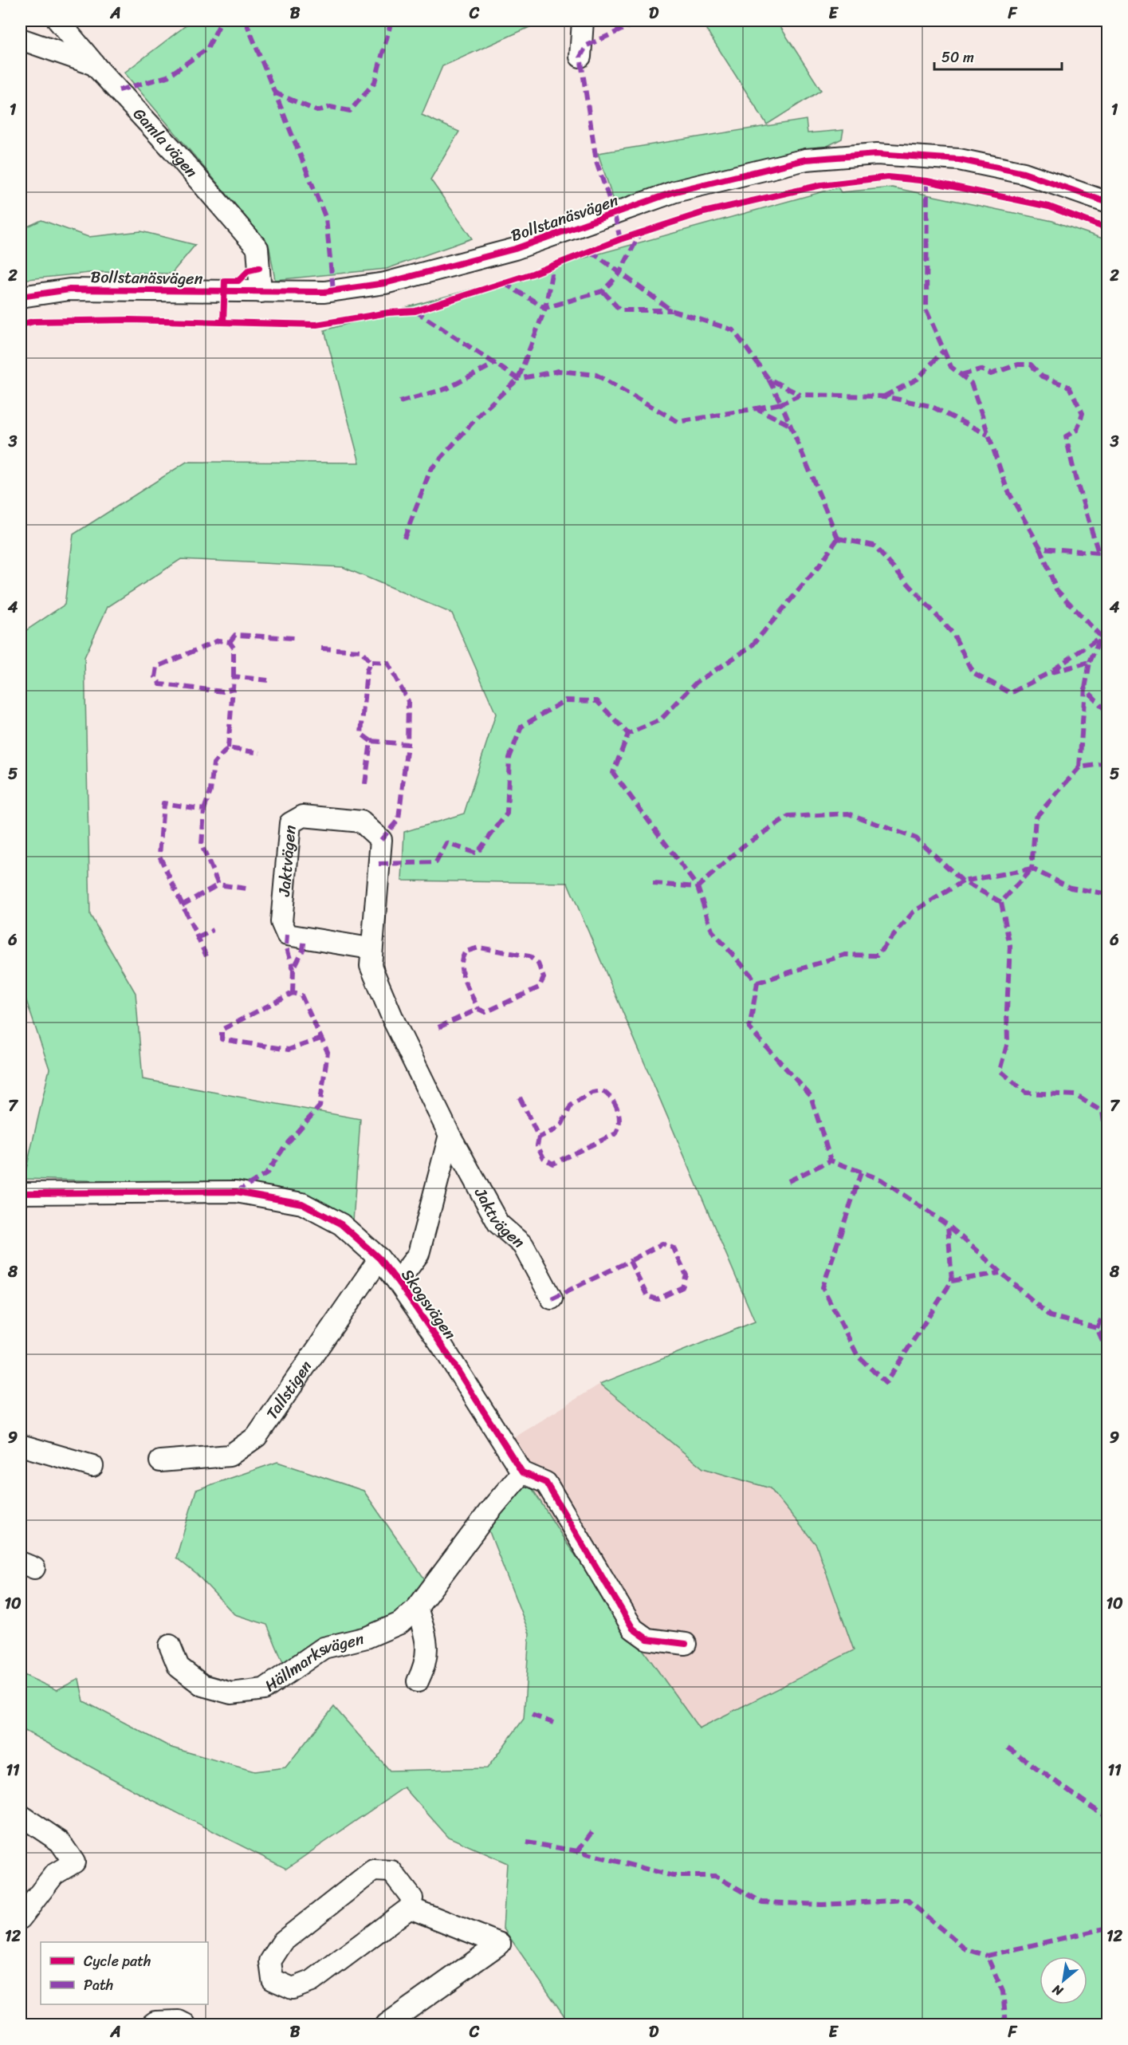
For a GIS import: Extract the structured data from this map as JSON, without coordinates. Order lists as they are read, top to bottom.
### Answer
{
  "streets": {
    "street": [
      "Gamla vägen",
      "Bollstanäsvägen",
      "Jaktvägen",
      "Skogsvägen",
      "Tallstigen",
      "Hällmarksvägen"
    ]
  },
  "crossings": [
    ["Gamla vägen", "Bollstanäsvägen"],
    ["Skogsvägen", "Tallstigen"],
    ["Skogsvägen", "Hällmarksvägen"]
  ],
  "legend": ["Cycle path", "Path"],
  "scale_bar": "50 m",
  "north": "bottom left",
  "grid": {
    "columns": [
      "A",
      "B",
      "C",
      "D",
      "E",
      "F"
    ],
    "rows": [
      "1",
      "2",
      "3",
      "4",
      "5",
      "6",
      "7",
      "8",
      "9",
      "10",
      "11",
      "12"
    ]
  }
}
